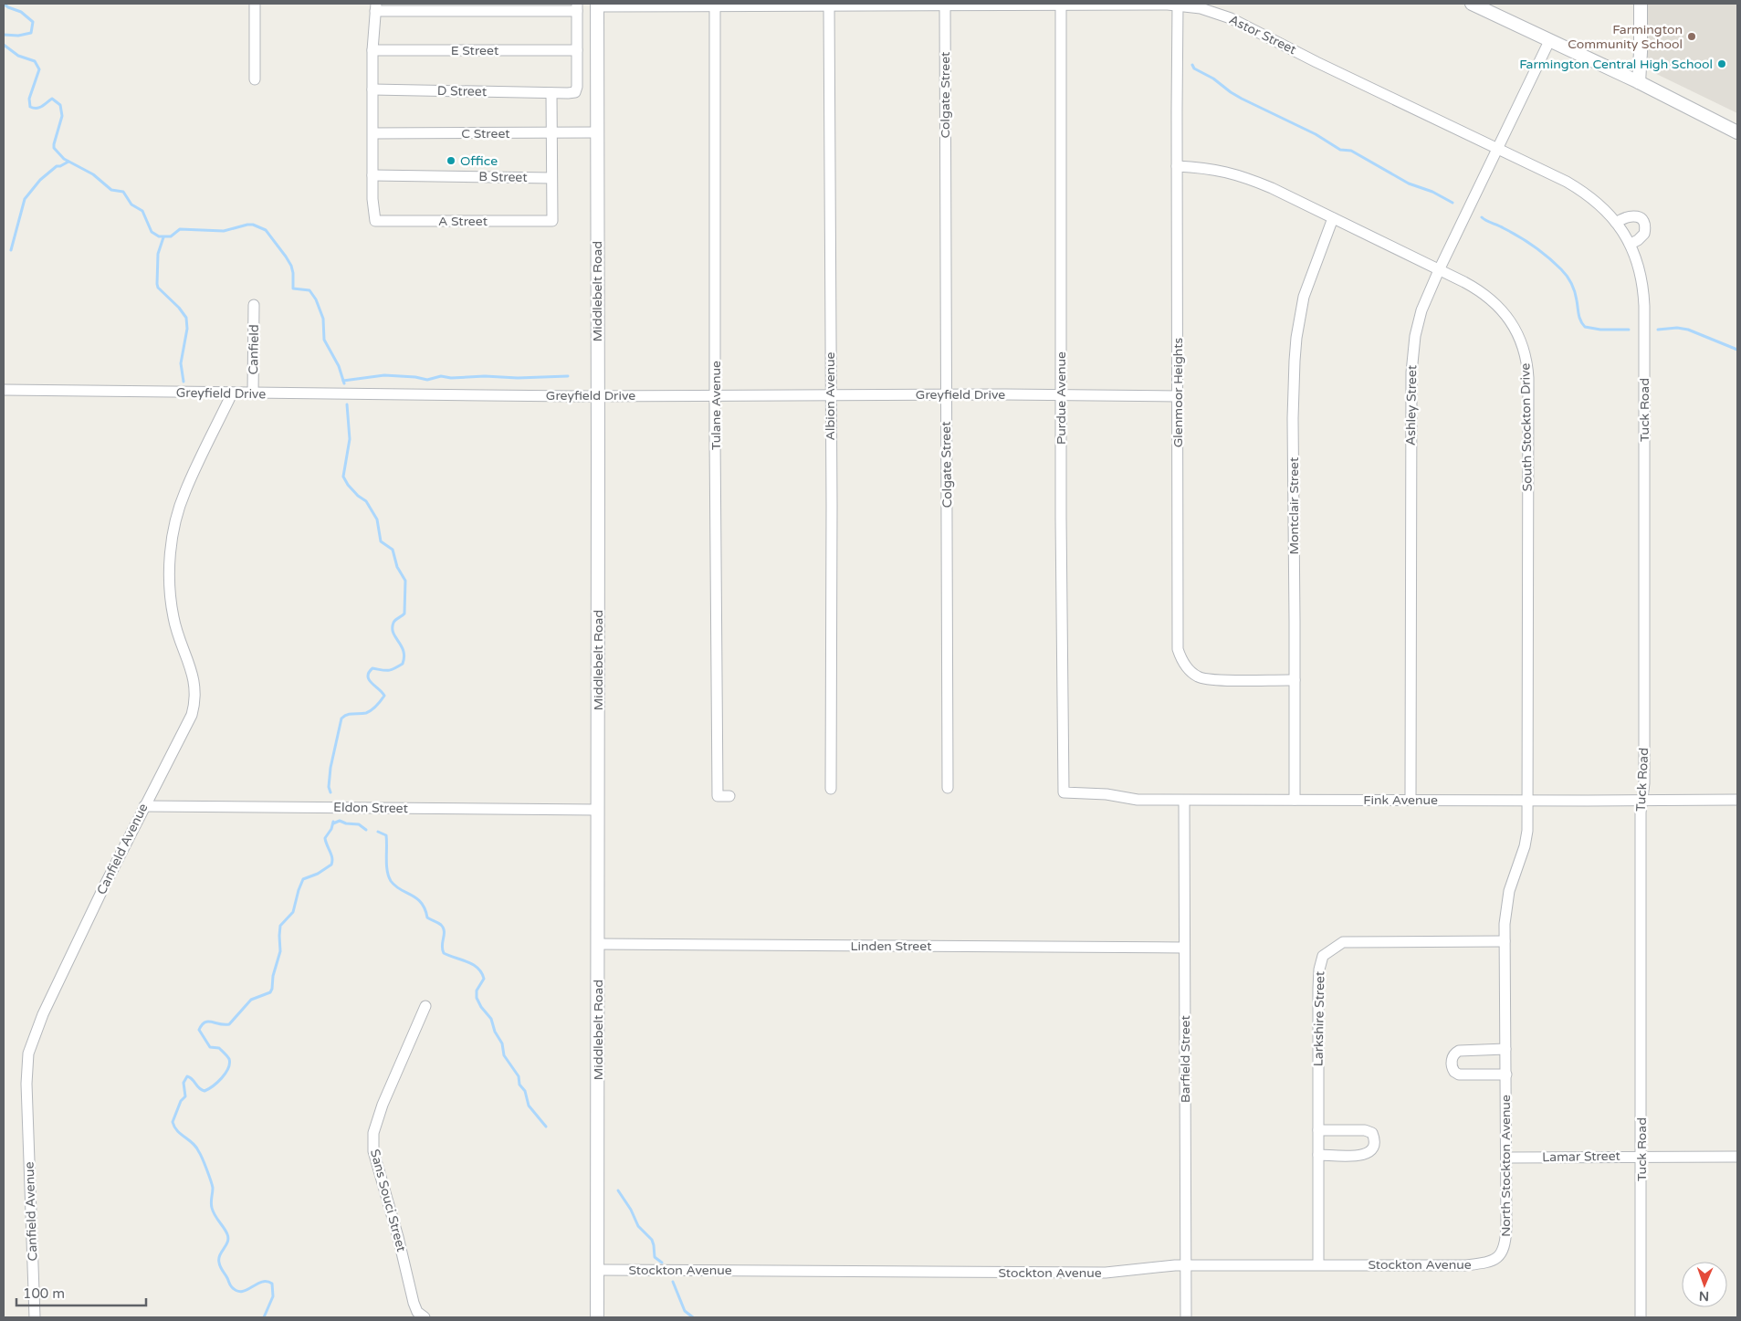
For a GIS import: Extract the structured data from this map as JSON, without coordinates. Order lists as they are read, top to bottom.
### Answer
{
  "streets": {
    "street": [
      "Astor Street",
      "E Street",
      "D Street",
      "Colgate Street",
      "C Street",
      "B Street",
      "A Street",
      "Middlebelt Road",
      "Canfield",
      "Glenmoor Heights",
      "Greyfield Drive",
      "Albion Avenue",
      "Purdue Avenue",
      "Tulane Avenue",
      "Ashley Street",
      "Tuck Road",
      "South Stockton Drive",
      "Montclair Street",
      "Fink Avenue",
      "Eldon Street",
      "Canfield Avenue",
      "Linden Street",
      "Larkshire Street",
      "Barfield Street",
      "Lamar Street",
      "North Stockton Avenue",
      "Sans Souci Street",
      "Stockton Avenue"
    ]
  },
  "crossings": [
    ["Astor Street", "Colgate Street"],
    ["Astor Street", "Middlebelt Road"],
    ["Astor Street", "Glenmoor Heights"],
    ["Astor Street", "Albion Avenue"],
    ["Astor Street", "Purdue Avenue"],
    ["Astor Street", "Tulane Avenue"],
    ["Astor Street", "Ashley Street"],
    ["Astor Street", "Tuck Road"],
    ["E Street", "D Street"],
    ["D Street", "A Street"],
    ["Colgate Street", "Greyfield Drive"],
    ["C Street", "A Street"],
    ["C Street", "Middlebelt Road"],
    ["B Street", "A Street"],
    ["Middlebelt Road", "Greyfield Drive"],
    ["Middlebelt Road", "Eldon Street"],
    ["Middlebelt Road", "Linden Street"],
    ["Middlebelt Road", "Stockton Avenue"],
    ["Canfield", "Greyfield Drive"],
    ["Glenmoor Heights", "Greyfield Drive"],
    ["Glenmoor Heights", "South Stockton Drive"],
    ["Glenmoor Heights", "Montclair Street"],
    ["Greyfield Drive", "Albion Avenue"],
    ["Greyfield Drive", "Purdue Avenue"],
    ["Greyfield Drive", "Tulane Avenue"],
    ["Greyfield Drive", "Canfield Avenue"],
    ["Purdue Avenue", "Fink Avenue"],
    ["Ashley Street", "Tuck Road"],
    ["Ashley Street", "South Stockton Drive"],
    ["Ashley Street", "Fink Avenue"],
    ["Tuck Road", "Fink Avenue"],
    ["Tuck Road", "Lamar Street"],
    ["South Stockton Drive", "Montclair Street"],
    ["South Stockton Drive", "Fink Avenue"],
    ["South Stockton Drive", "North Stockton Avenue"],
    ["Montclair Street", "Fink Avenue"],
    ["Fink Avenue", "Barfield Street"],
    ["Fink Avenue", "North Stockton Avenue"],
    ["Eldon Street", "Canfield Avenue"],
    ["Linden Street", "Barfield Street"],
    ["Larkshire Street", "North Stockton Avenue"],
    ["Larkshire Street", "Stockton Avenue"],
    ["Barfield Street", "Stockton Avenue"],
    ["Lamar Street", "North Stockton Avenue"],
    ["North Stockton Avenue", "Stockton Avenue"]
  ],
  "places": ["Farmington Community School", "Farmington Central High School", "Office"],
  "scale_bar": "100 m",
  "north": "bottom"
}
